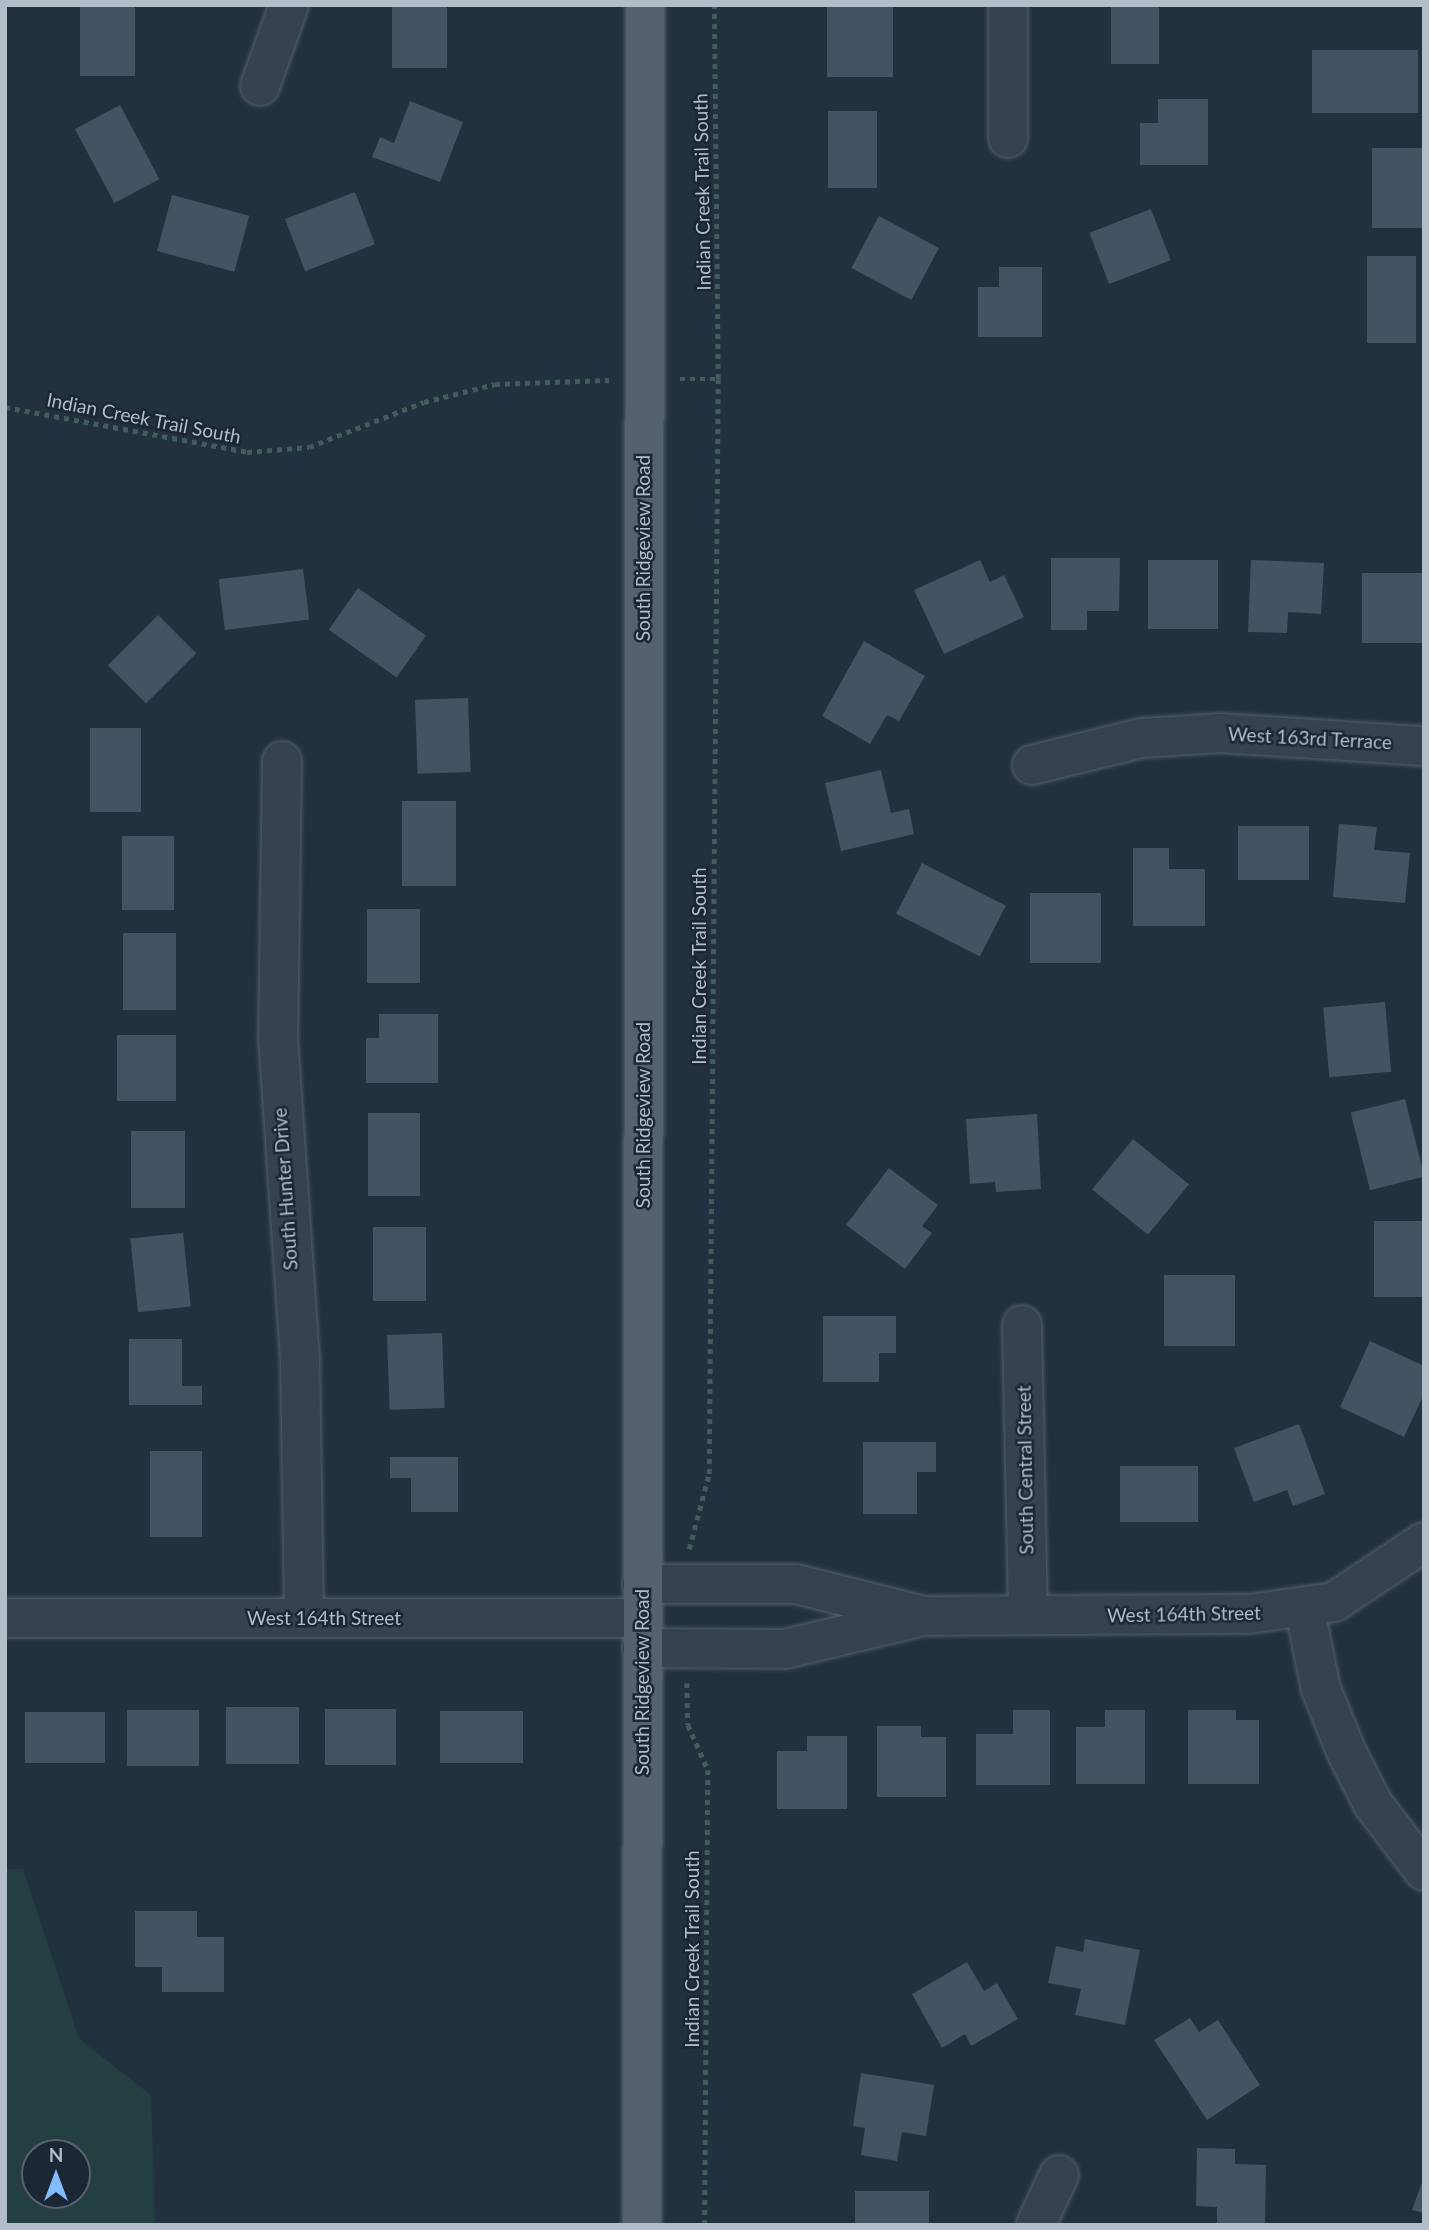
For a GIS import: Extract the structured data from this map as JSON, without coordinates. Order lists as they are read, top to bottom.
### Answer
{
  "streets": {
    "main road": ["South Ridgeview Road"],
    "street": [
      "West 163rd Terrace",
      "South Hunter Drive",
      "South Central Street",
      "West 164th Street"
    ],
    "path": ["Indian Creek Trail South"]
  },
  "crossings": [
    ["South Ridgeview Road", "West 164th Street"],
    ["South Hunter Drive", "West 164th Street"],
    ["South Central Street", "West 164th Street"]
  ],
  "north": "top"
}
